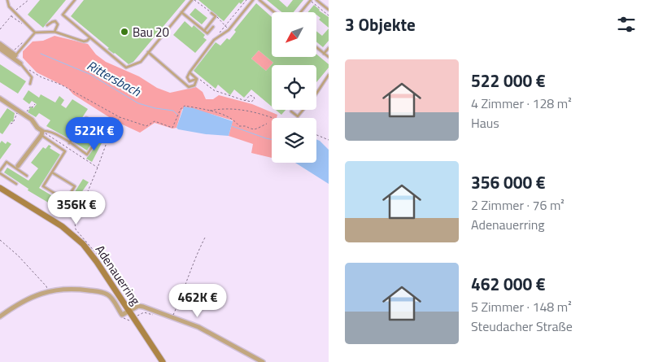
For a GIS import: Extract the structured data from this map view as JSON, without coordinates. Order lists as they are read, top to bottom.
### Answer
{
  "streets": {
    "main road": ["Adenauerring"]
  },
  "water": ["Rittersbach"],
  "places": ["Bau 20"],
  "north": "bottom left",
  "page": {
    "heading": "3 Objekte",
    "list": [
      {
        "name": "522 000 €",
        "note": "4 Zimmer · 128 m² · Haus"
      },
      {
        "name": "356 000 €",
        "note": "2 Zimmer · 76 m² · Adenauerring"
      },
      {
        "name": "462 000 €",
        "note": "5 Zimmer · 148 m² · Steudacher Straße"
      }
    ],
    "price": ["522K €", "356K €", "462K €"]
  }
}
